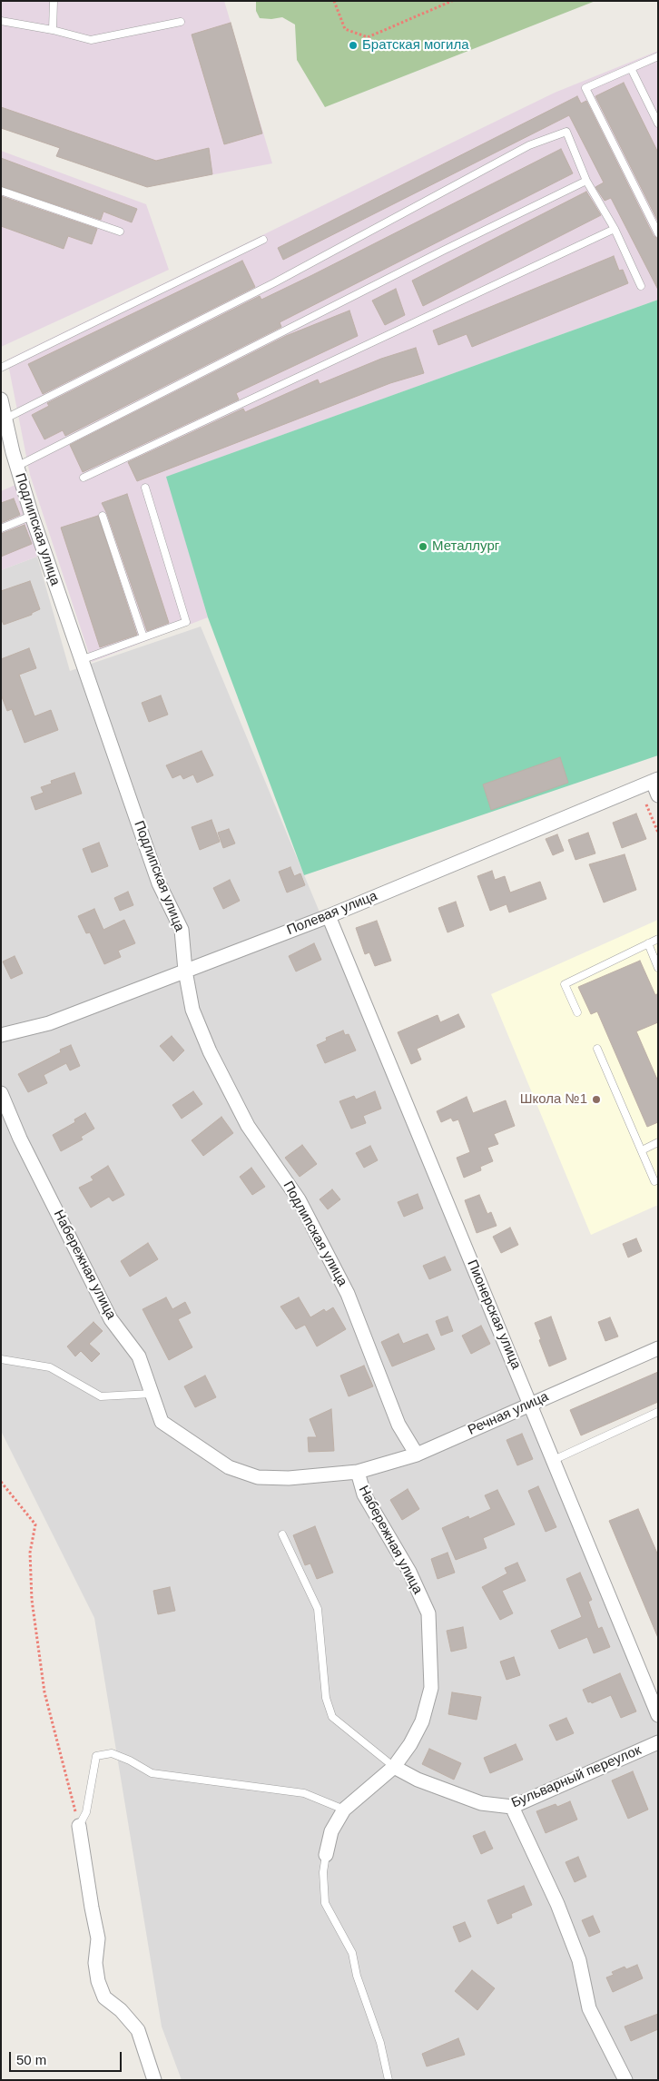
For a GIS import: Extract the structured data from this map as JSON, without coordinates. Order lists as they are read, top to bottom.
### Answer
{
  "streets": {
    "street": [
      "Подлипская улица",
      "Полевая улица",
      "Набережная улица",
      "Пионерская улица",
      "Речная улица",
      "Бульварный переулок"
    ]
  },
  "crossings": [
    ["Подлипская улица", "Полевая улица"],
    ["Подлипская улица", "Речная улица"],
    ["Полевая улица", "Пионерская улица"],
    ["Набережная улица", "Речная улица"],
    ["Набережная улица", "Бульварный переулок"],
    ["Пионерская улица", "Речная улица"]
  ],
  "places": ["Братская могила", "Металлург", "Школа №1"],
  "scale_bar": "50 m"
}
